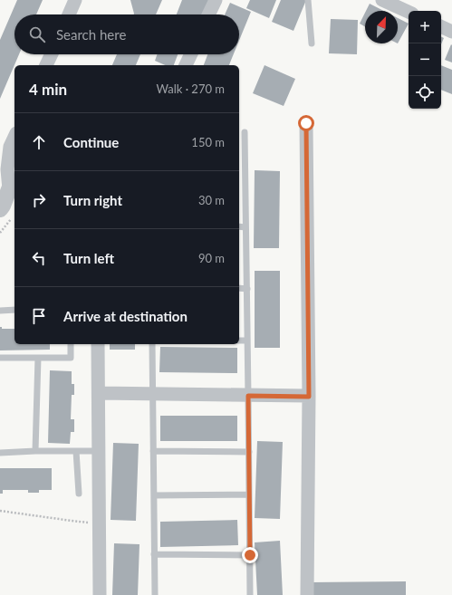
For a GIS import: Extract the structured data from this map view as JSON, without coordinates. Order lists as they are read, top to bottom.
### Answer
{
  "north": "top right",
  "page": {
    "map_buttons": ["+", "−"],
    "search": "Search here",
    "heading": ["4 min", "Walk · 270 m"],
    "list": [
      ["Continue", "150 m"],
      ["Turn right", "30 m"],
      ["Turn left", "90 m"],
      "Arrive at destination"
    ]
  }
}
